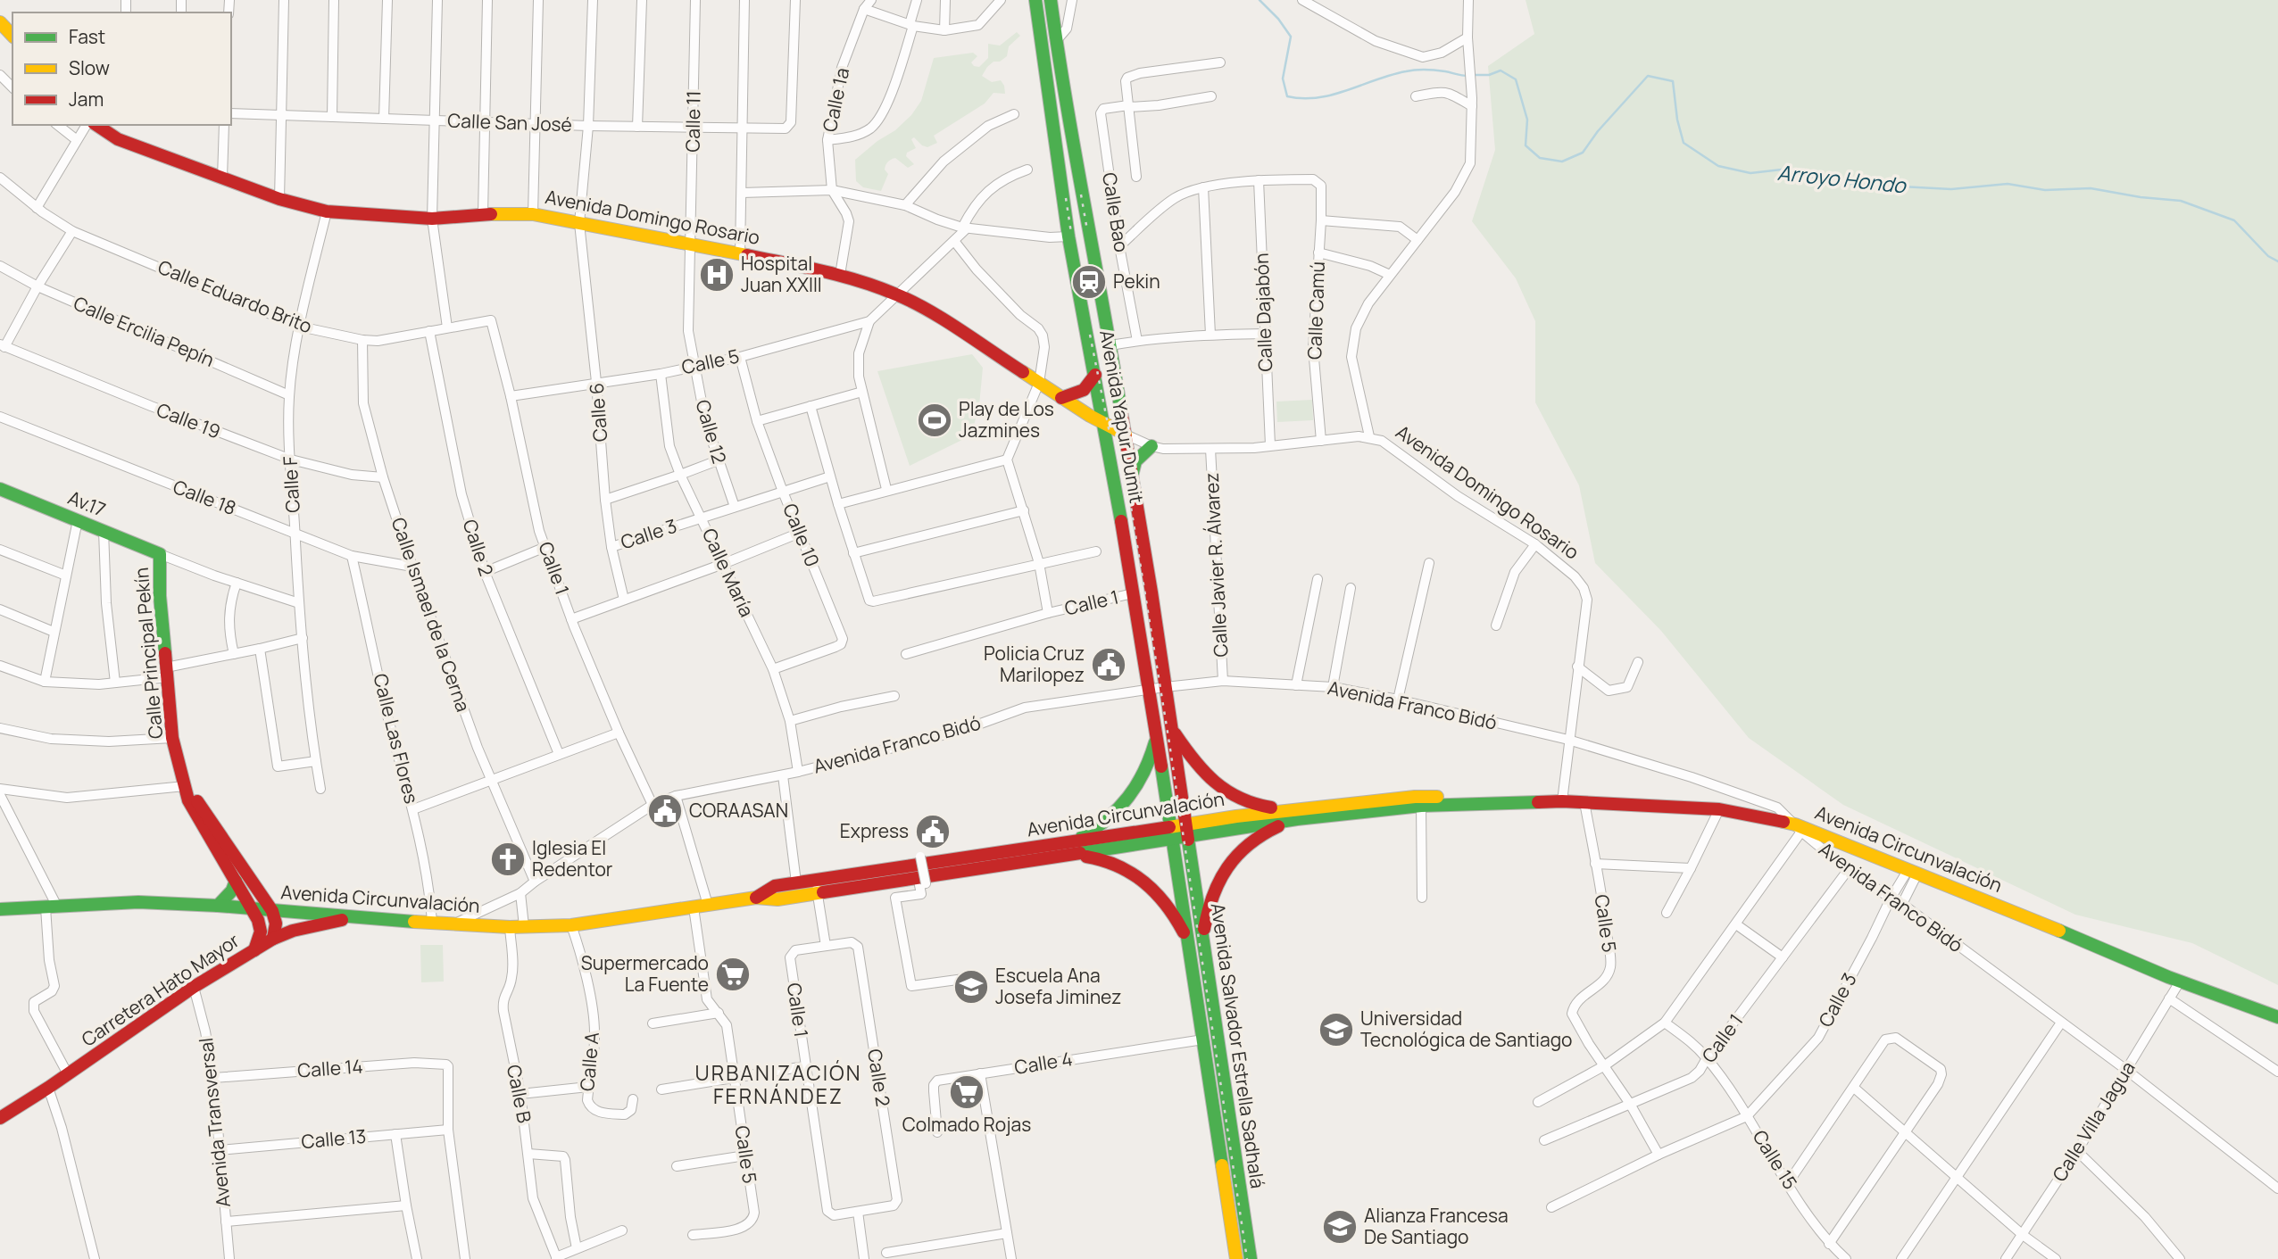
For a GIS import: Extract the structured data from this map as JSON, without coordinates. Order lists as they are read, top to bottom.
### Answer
{
  "streets": {
    "main road": [
      "Avenida Domingo Rosario",
      "Avenida Yapur Dumit",
      "Av.17",
      "Calle Principal Pekín",
      "Avenida Circunvalación",
      "Carretera Hato Mayor",
      "Avenida Salvador Estrella Sadhalá"
    ],
    "street": [
      "Calle 1a",
      "Calle 11",
      "Calle San José",
      "Calle Bao",
      "Calle Eduardo Brito",
      "Calle Camú",
      "Calle Dajabón",
      "Calle Ercilia Pepín",
      "Calle 5",
      "Calle 6",
      "Calle 19",
      "Calle 12",
      "Calle F",
      "Calle 18",
      "Calle 3",
      "Calle 10",
      "Calle 2",
      "Calle Javier R. Álvarez",
      "Calle 1",
      "Calle María",
      "Calle Ismael de la Cerna",
      "Avenida Franco Bidó",
      "Calle Las Flores",
      "Calle A",
      "Calle 4",
      "Calle 14",
      "Calle B",
      "Calle Villa Jagua",
      "Avenida Transversal",
      "Calle 13",
      "Calle 15"
    ]
  },
  "crossings": [
    ["Calle 1a", "Avenida Domingo Rosario"],
    ["Calle 11", "Calle San José"],
    ["Calle 11", "Avenida Domingo Rosario"],
    ["Calle 11", "Calle 12"],
    ["Avenida Domingo Rosario", "Calle Camú"],
    ["Avenida Domingo Rosario", "Calle Dajabón"],
    ["Avenida Domingo Rosario", "Calle 5"],
    ["Avenida Domingo Rosario", "Calle 6"],
    ["Avenida Domingo Rosario", "Avenida Yapur Dumit"],
    ["Avenida Domingo Rosario", "Calle 12"],
    ["Avenida Domingo Rosario", "Calle F"],
    ["Avenida Domingo Rosario", "Calle Javier R. Álvarez"],
    ["Avenida Domingo Rosario", "Avenida Franco Bidó"],
    ["Avenida Domingo Rosario", "Avenida Circunvalación"],
    ["Calle Eduardo Brito", "Calle F"],
    ["Calle Eduardo Brito", "Calle 2"],
    ["Calle Eduardo Brito", "Calle 1"],
    ["Calle Eduardo Brito", "Calle Ismael de la Cerna"],
    ["Calle Camú", "Calle Dajabón"],
    ["Calle Ercilia Pepín", "Calle F"],
    ["Calle 5", "Calle 6"],
    ["Calle 5", "Calle 12"],
    ["Calle 5", "Calle 10"],
    ["Calle 5", "Calle 1"],
    ["Calle 5", "Calle María"],
    ["Calle 5", "Avenida Circunvalación"],
    ["Calle 6", "Calle 3"],
    ["Avenida Yapur Dumit", "Calle 1"],
    ["Avenida Yapur Dumit", "Avenida Franco Bidó"],
    ["Avenida Yapur Dumit", "Avenida Circunvalación"],
    ["Avenida Yapur Dumit", "Avenida Salvador Estrella Sadhalá"],
    ["Calle 19", "Calle F"],
    ["Calle 19", "Calle Ismael de la Cerna"],
    ["Calle 12", "Calle 3"],
    ["Calle F", "Calle 18"],
    ["Calle 18", "Calle Ismael de la Cerna"],
    ["Calle 18", "Calle Las Flores"],
    ["Av.17", "Calle Principal Pekín"],
    ["Calle 3", "Calle 10"],
    ["Calle 3", "Calle María"],
    ["Calle 3", "Avenida Franco Bidó"],
    ["Calle 3", "Avenida Circunvalación"],
    ["Calle 3", "Calle 15"],
    ["Calle 10", "Calle María"],
    ["Calle 2", "Calle 1"],
    ["Calle Javier R. Álvarez", "Avenida Franco Bidó"],
    ["Calle 1", "Avenida Franco Bidó"],
    ["Calle 1", "Calle 15"],
    ["Calle María", "Avenida Franco Bidó"],
    ["Calle Ismael de la Cerna", "Avenida Franco Bidó"],
    ["Calle Principal Pekín", "Avenida Circunvalación"],
    ["Calle Principal Pekín", "Carretera Hato Mayor"],
    ["Avenida Franco Bidó", "Avenida Circunvalación"],
    ["Avenida Franco Bidó", "Calle Villa Jagua"],
    ["Calle Las Flores", "Avenida Circunvalación"],
    ["Avenida Circunvalación", "Carretera Hato Mayor"],
    ["Avenida Circunvalación", "Avenida Salvador Estrella Sadhalá"],
    ["Avenida Circunvalación", "Calle A"],
    ["Avenida Circunvalación", "Calle B"],
    ["Avenida Circunvalación", "Calle Villa Jagua"],
    ["Carretera Hato Mayor", "Avenida Transversal"],
    ["Avenida Salvador Estrella Sadhalá", "Calle 4"],
    ["Calle 14", "Avenida Transversal"],
    ["Calle 14", "Calle 13"],
    ["Avenida Transversal", "Calle 13"]
  ],
  "districts": ["URBANIZACIÓN FERNÁNDEZ"],
  "water": ["Arroyo Hondo"],
  "places": {
    "hospital": ["Hospital Juan XXIII"],
    "station": ["Pekin"],
    "sports": ["Play de Los Jazmines"],
    "public building": ["Policia Cruz Marilopez", "CORAASAN", "Express"],
    "church": ["Iglesia El Redentor"],
    "supermarket": ["Supermercado La Fuente", "Colmado Rojas"],
    "school or university": ["Escuela Ana Josefa Jiminez", "Universidad Tecnológica de Santiago", "Alianza Francesa De Santiago"]
  },
  "legend": ["Fast", "Slow", "Jam"]
}
